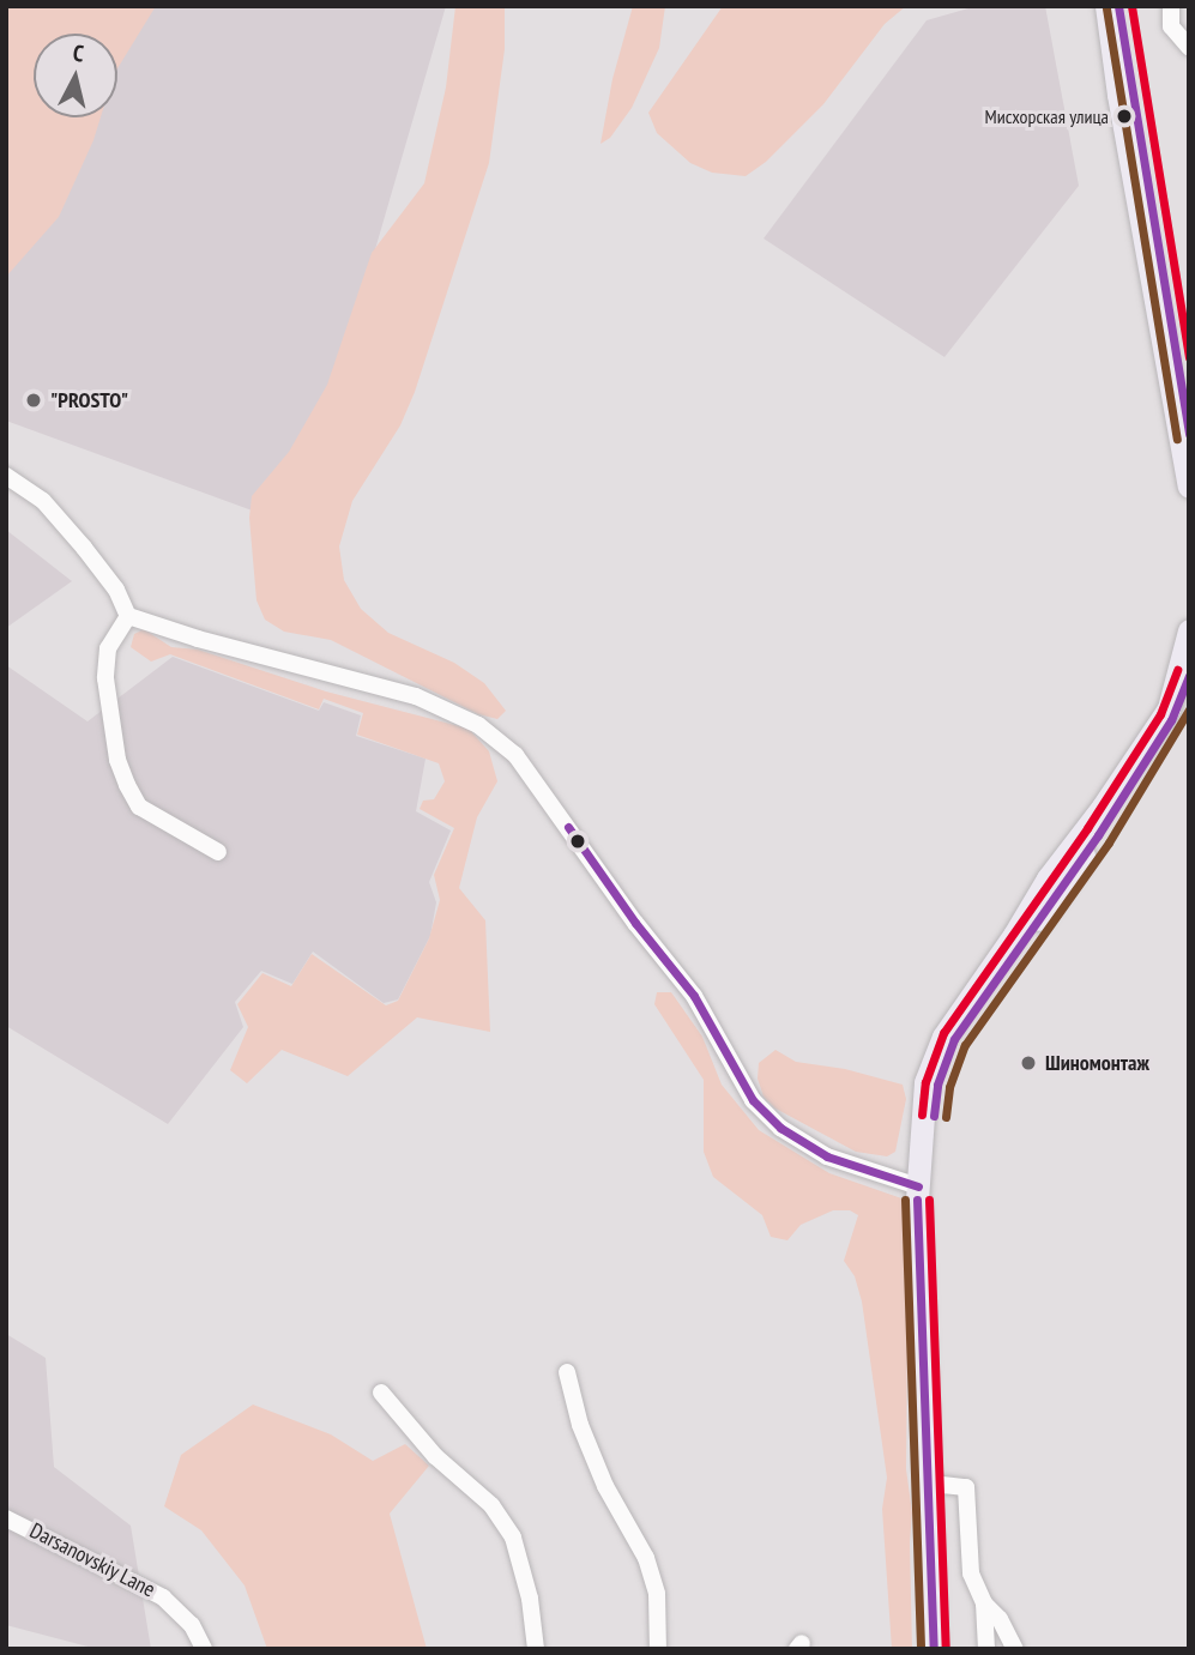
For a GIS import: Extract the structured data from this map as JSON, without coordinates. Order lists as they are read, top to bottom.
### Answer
{
  "streets": {
    "street": ["Darsanovskiy Lane"]
  },
  "places": ["Мисхорская улица", "\"PROSTO\"", "Шиномонтаж"],
  "north": "top"
}
